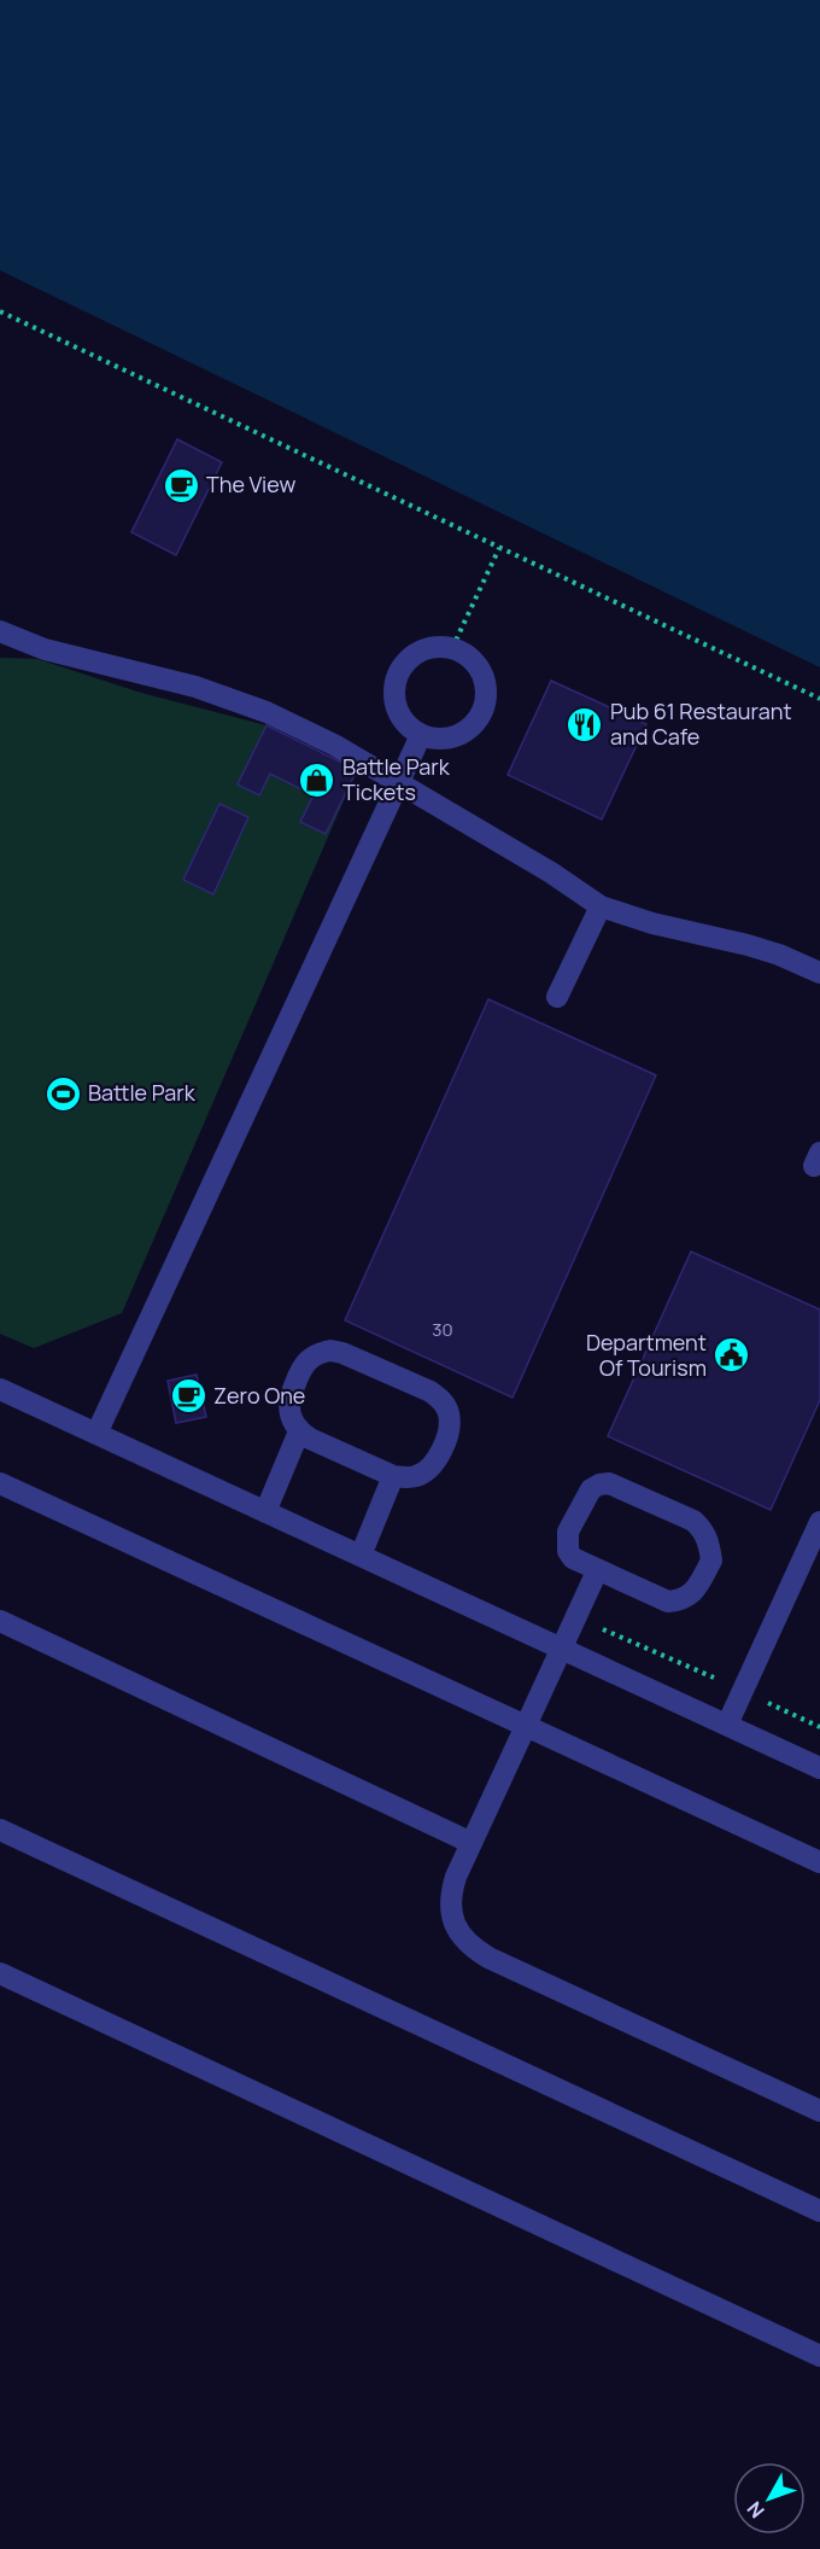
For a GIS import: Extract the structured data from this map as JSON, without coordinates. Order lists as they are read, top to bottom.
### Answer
{
  "places": {
    "cafe": ["The View", "Zero One"],
    "restaurant": ["Pub 61 Restaurant and Cafe"],
    "shop": ["Battle Park Tickets"],
    "sports": ["Battle Park"],
    "public building": ["Department Of Tourism"]
  },
  "house_numbers": ["30"],
  "north": "bottom left"
}
